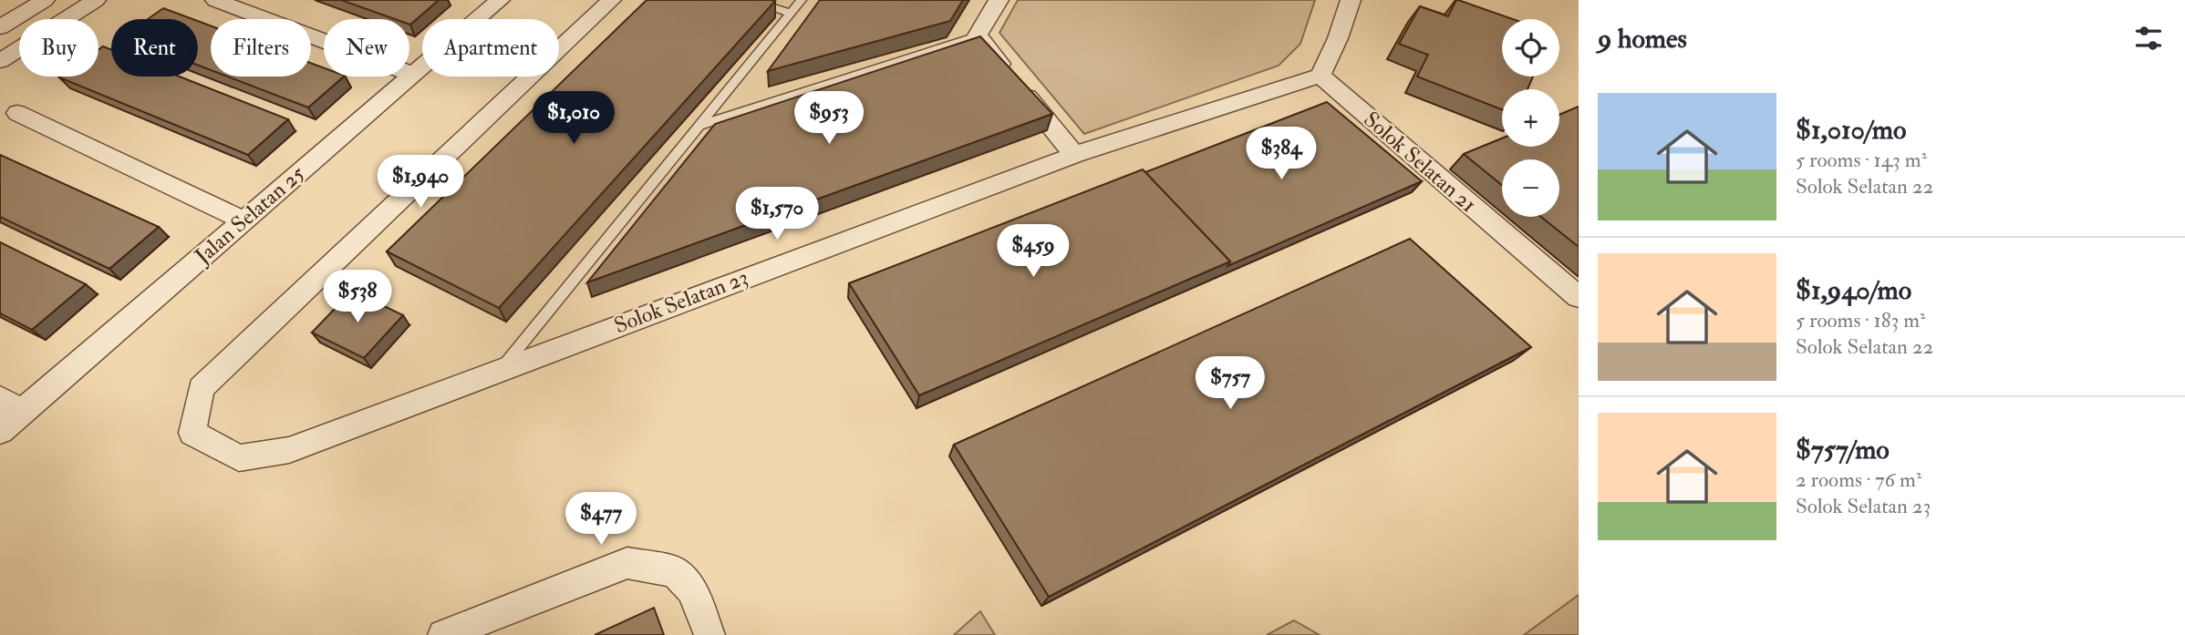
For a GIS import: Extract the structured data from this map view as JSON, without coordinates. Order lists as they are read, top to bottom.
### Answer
{
  "streets": {
    "street": ["Solok Selatan 21", "Jalan Selatan 25", "Solok Selatan 23"]
  },
  "crossings": [
    ["Solok Selatan 21", "Solok Selatan 23"]
  ],
  "page": {
    "heading": "9 homes",
    "map_buttons": ["+", "−"],
    "chip": [
      "Buy",
      "Rent",
      "Filters",
      "New",
      "Apartment"
    ],
    "list": [
      {
        "name": "$1,010/mo",
        "note": "5 rooms · 143 m² · Solok Selatan 22"
      },
      {
        "name": "$1,940/mo",
        "note": "5 rooms · 183 m² · Solok Selatan 22"
      },
      {
        "name": "$757/mo",
        "note": "2 rooms · 76 m² · Solok Selatan 23"
      }
    ],
    "price": [
      "$1,010",
      "$953",
      "$384",
      "$1,940",
      "$1,570",
      "$459",
      "$538",
      "$757",
      "$477"
    ]
  }
}
